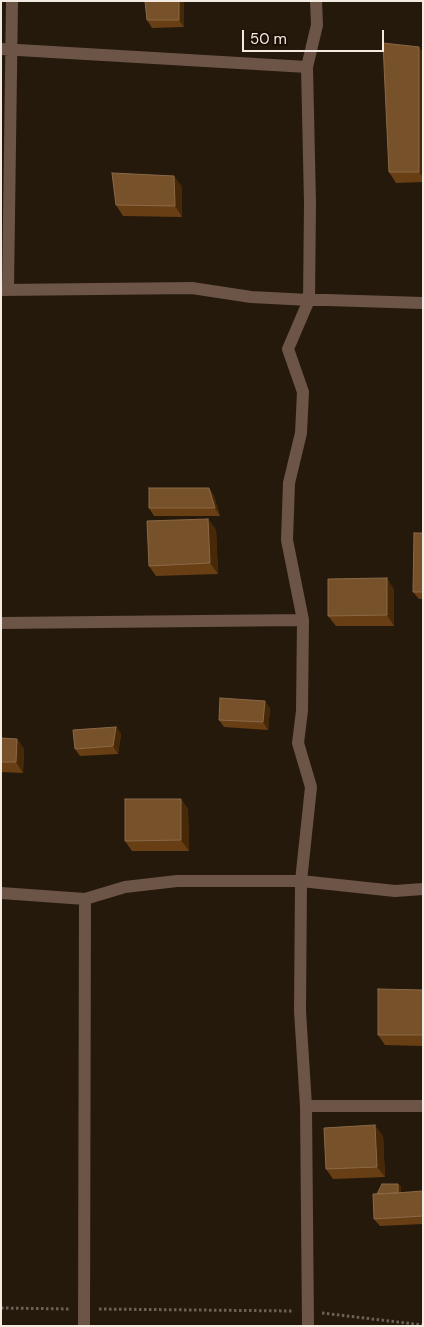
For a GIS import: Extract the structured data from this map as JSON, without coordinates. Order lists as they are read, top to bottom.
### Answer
{
  "scale_bar": "50 m"
}
